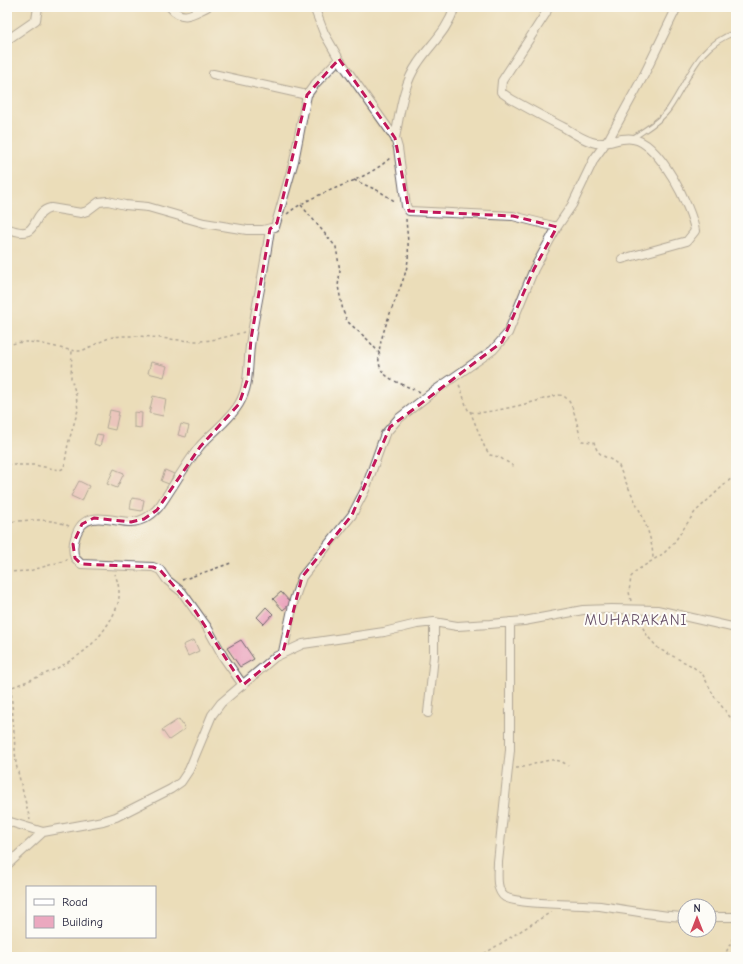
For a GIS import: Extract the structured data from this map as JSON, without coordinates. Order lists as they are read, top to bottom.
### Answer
{
  "districts": ["MUHARAKANI"],
  "legend": ["Road", "Building"],
  "north": "top"
}
